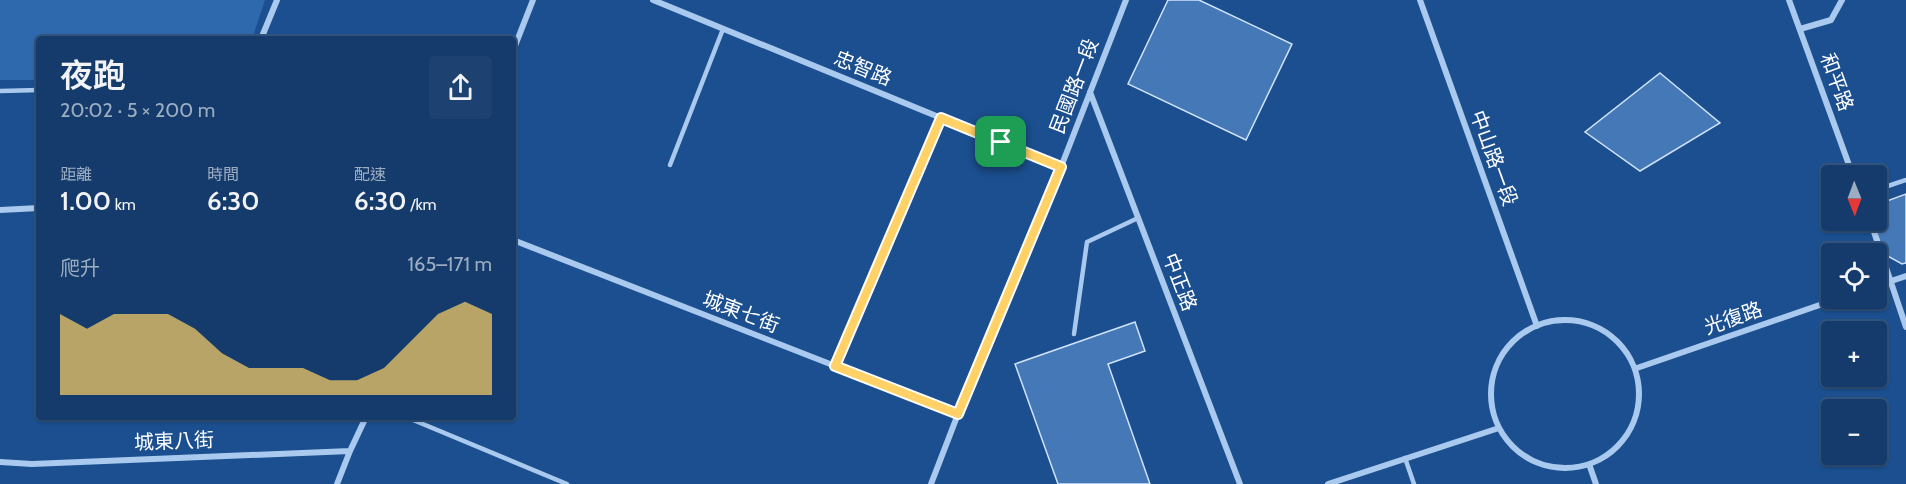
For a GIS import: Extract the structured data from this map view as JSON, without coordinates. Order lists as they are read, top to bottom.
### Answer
{
  "streets": {
    "street": [
      "忠智路",
      "和平路",
      "民國路一段",
      "中山路一段",
      "中正路",
      "城東七街",
      "光復路",
      "城東八街"
    ]
  },
  "crossings": [
    ["忠智路", "民國路一段"],
    ["民國路一段", "中正路"],
    ["民國路一段", "城東七街"],
    ["中山路一段", "光復路"]
  ],
  "north": "bottom",
  "page": {
    "heading": ["夜跑", "20:02 · 5 × 200 m"],
    "stats": [
      ["距離", "1.00 km"],
      ["時間", "6:30"],
      ["配速", "6:30 /km"]
    ],
    "map_buttons": ["+", "−"],
    "chart": ["爬升", "165–171 m"]
  }
}
